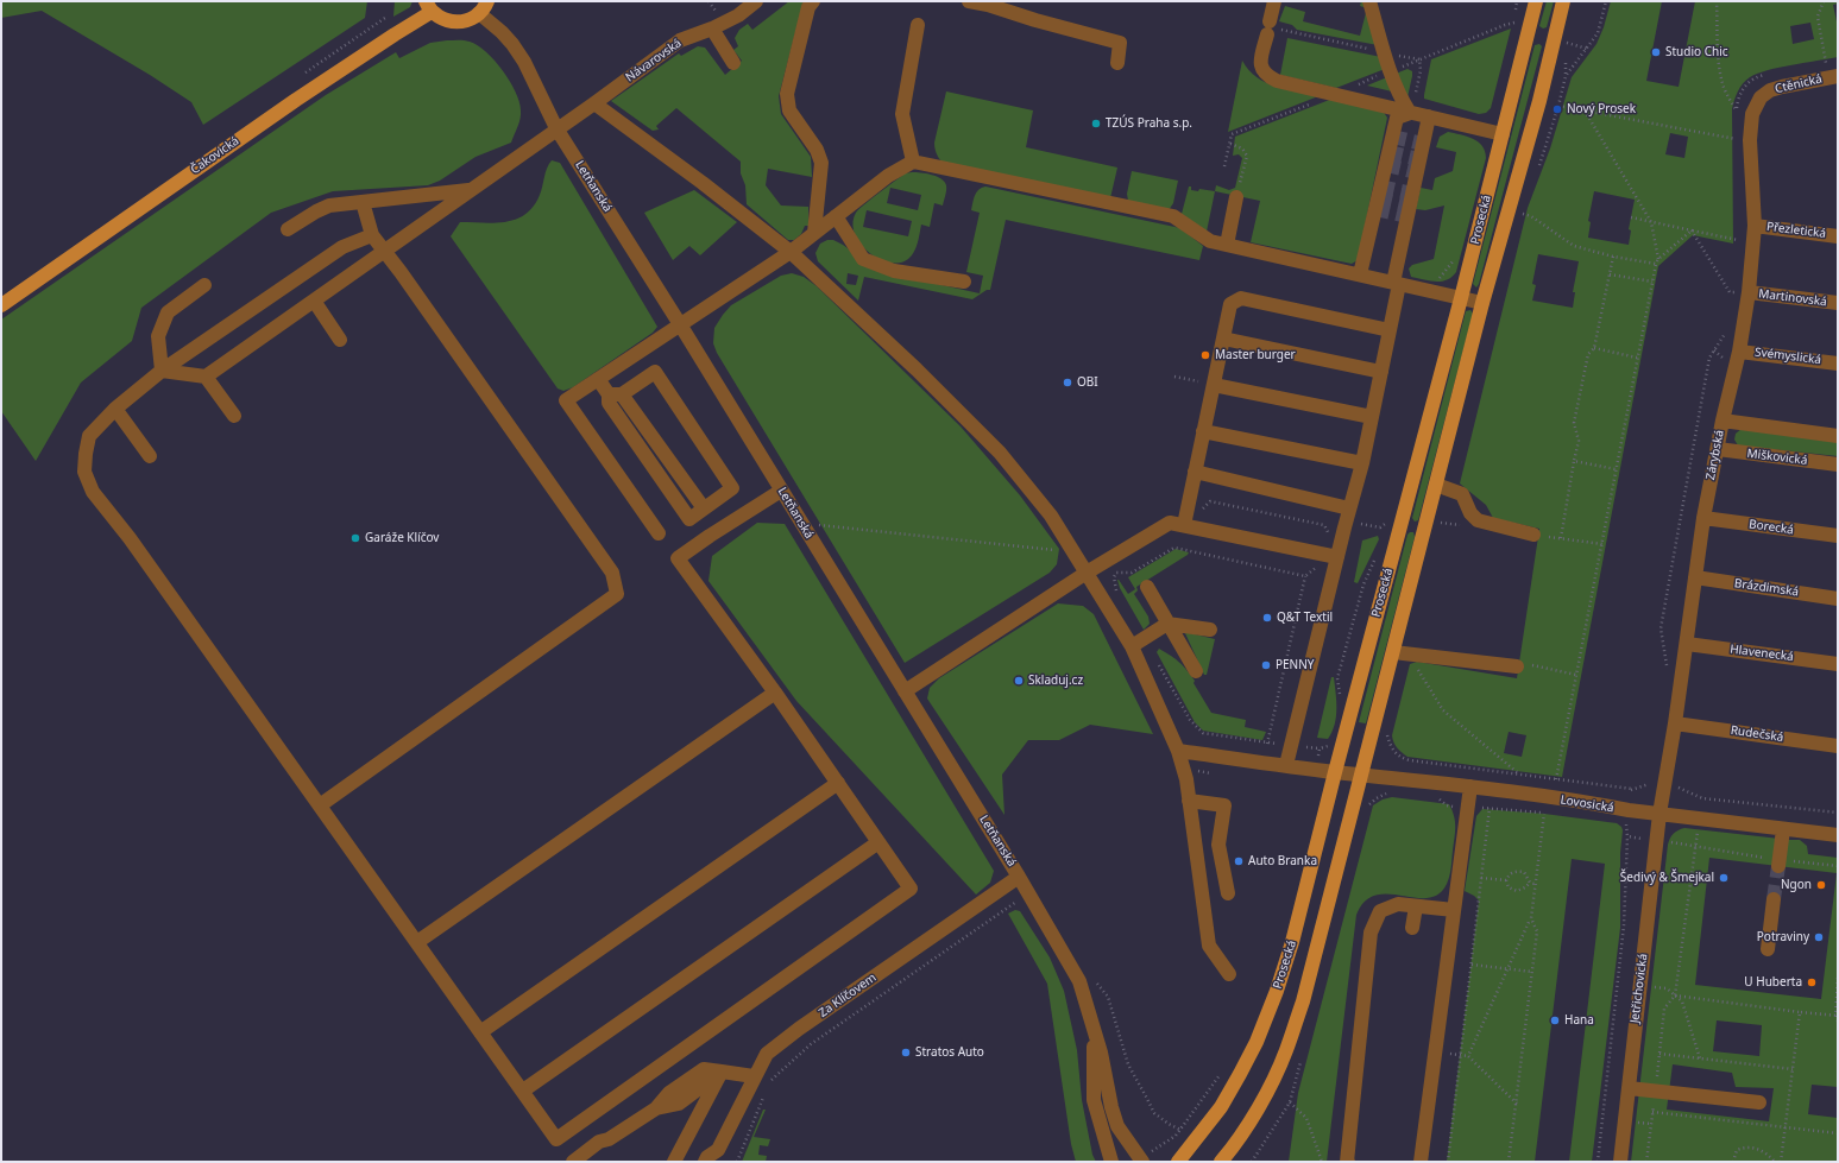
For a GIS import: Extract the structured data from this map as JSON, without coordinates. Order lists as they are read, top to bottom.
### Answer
{
  "streets": {
    "main road": ["Čakovická", "Prosecká"],
    "street": [
      "Návarovská",
      "Ctěnická",
      "Letňanská",
      "Přezletická",
      "Martinovská",
      "Svémyslická",
      "Zárybská",
      "Miškovická",
      "Borecká",
      "Brázdimská",
      "Hlavenecká",
      "Rudečská",
      "Lovosická",
      "Jetřichovická",
      "Za Klíčovem"
    ]
  },
  "crossings": [
    ["Návarovská", "Letňanská"],
    ["Ctěnická", "Zárybská"],
    ["Letňanská", "Za Klíčovem"],
    ["Prosecká", "Lovosická"],
    ["Přezletická", "Zárybská"],
    ["Martinovská", "Zárybská"],
    ["Svémyslická", "Zárybská"],
    ["Zárybská", "Miškovická"],
    ["Zárybská", "Borecká"],
    ["Zárybská", "Brázdimská"],
    ["Zárybská", "Hlavenecká"],
    ["Zárybská", "Rudečská"],
    ["Zárybská", "Lovosická"],
    ["Zárybská", "Jetřichovická"],
    ["Lovosická", "Jetřichovická"]
  ],
  "places": [
    "Studio Chic",
    "Nový Prosek",
    "TZÚS Praha s.p.",
    "Master burger",
    "OBI",
    "Garáže Klíčov",
    "Q&T Textil",
    "PENNY",
    "Skladuj.cz",
    "Auto Branka",
    "Šedivý & Šmejkal",
    "Ngon",
    "Potraviny",
    "U Huberta",
    "Hana",
    "Stratos Auto"
  ]
}
